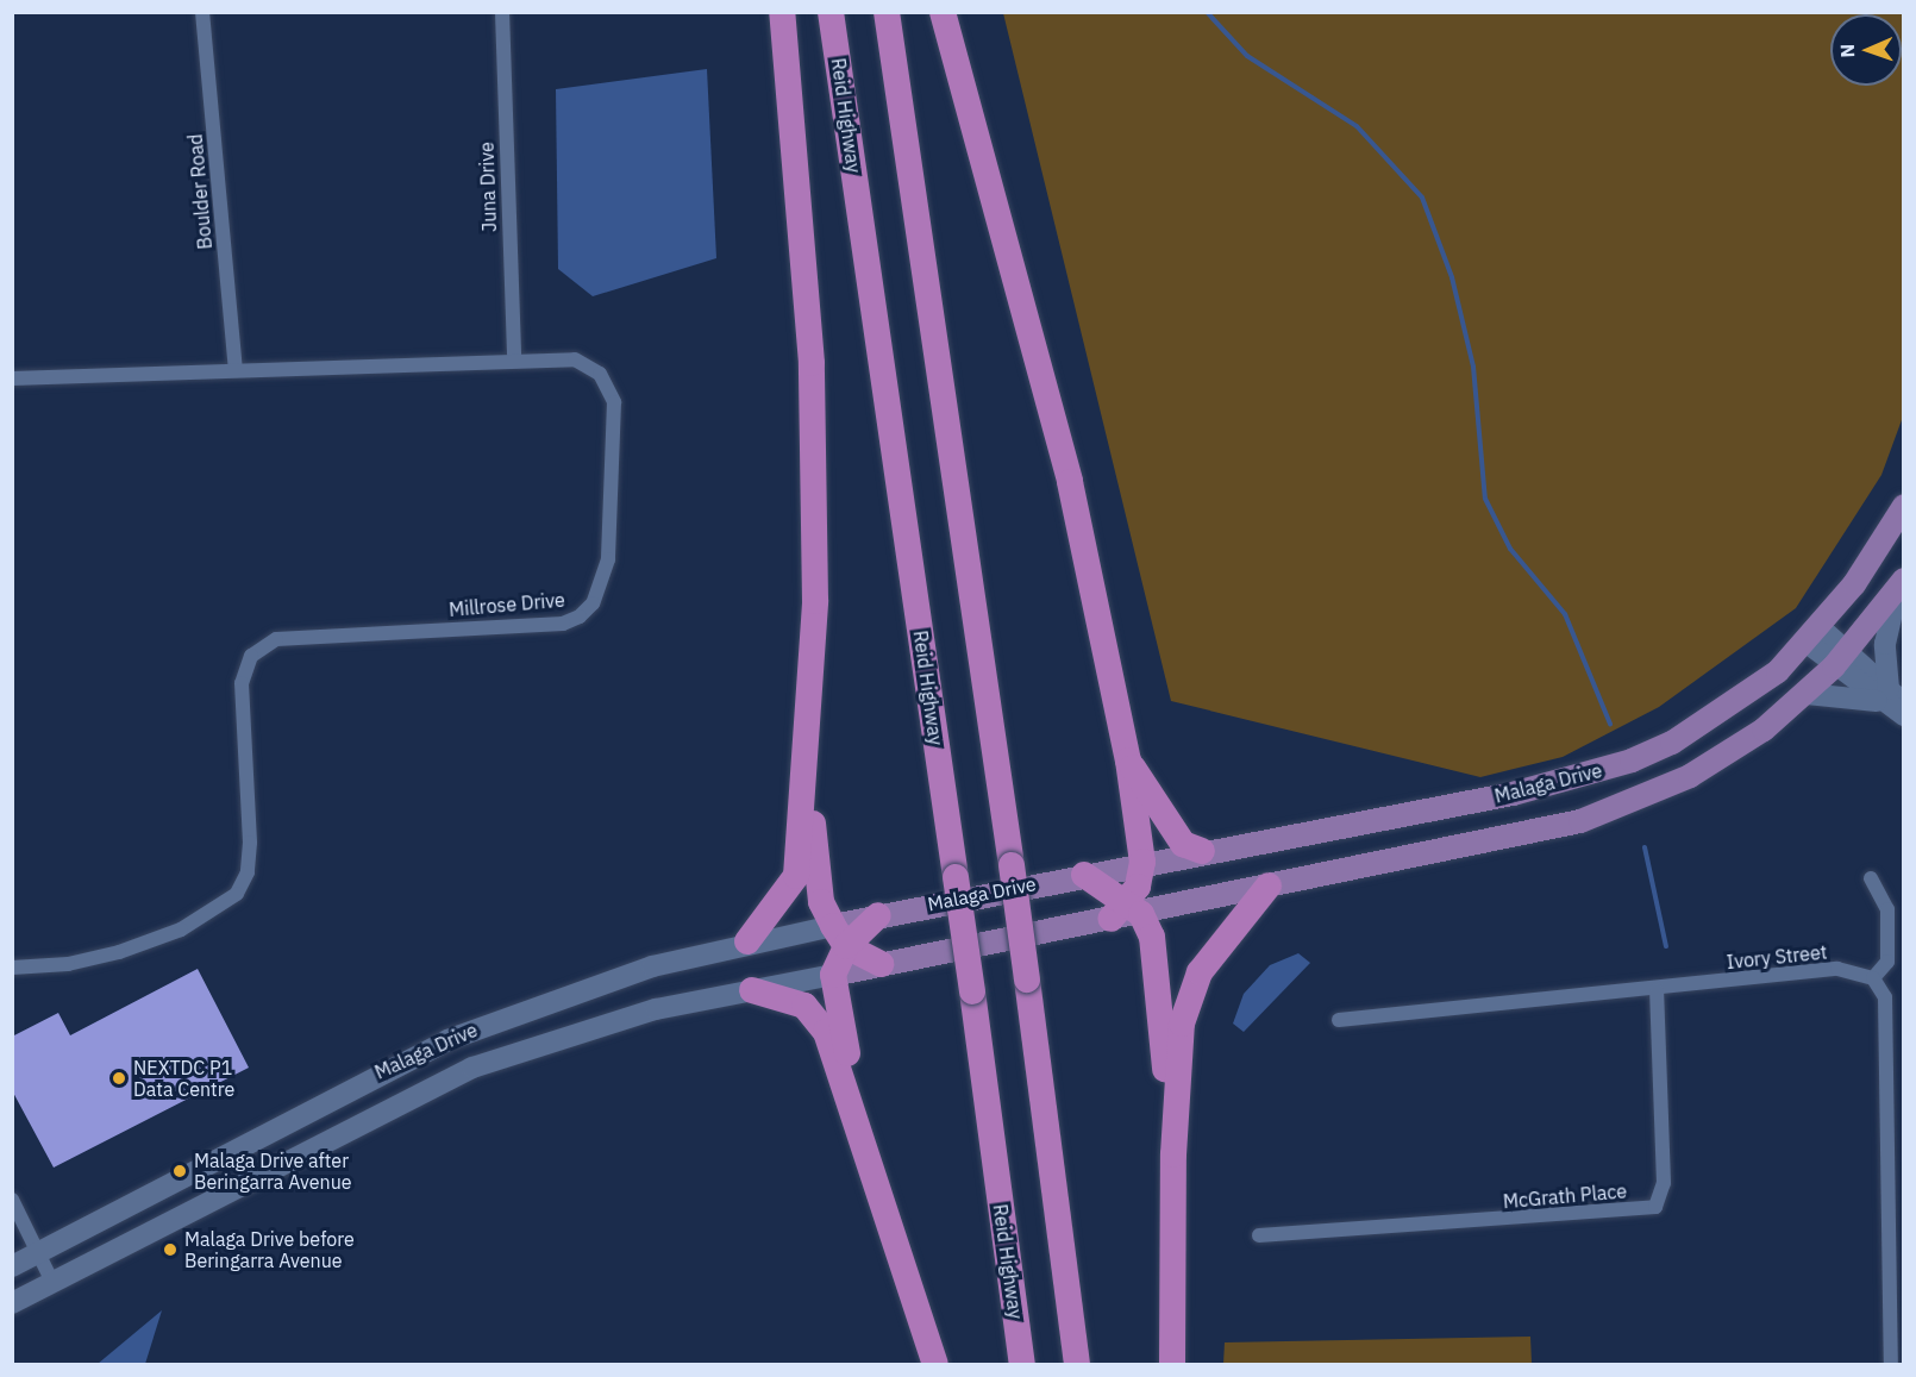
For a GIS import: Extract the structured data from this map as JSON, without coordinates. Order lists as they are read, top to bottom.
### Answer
{
  "streets": {
    "highway": ["Reid Highway"],
    "main road": ["Malaga Drive"],
    "street": [
      "Juna Drive",
      "Boulder Road",
      "Millrose Drive",
      "Ivory Street",
      "McGrath Place"
    ]
  },
  "crossings": [
    ["Juna Drive", "Millrose Drive"],
    ["Boulder Road", "Millrose Drive"],
    ["Ivory Street", "McGrath Place"]
  ],
  "places": ["NEXTDC P1 Data Centre", "Malaga Drive after Beringarra Avenue", "Malaga Drive before Beringarra Avenue"],
  "north": "left"
}
